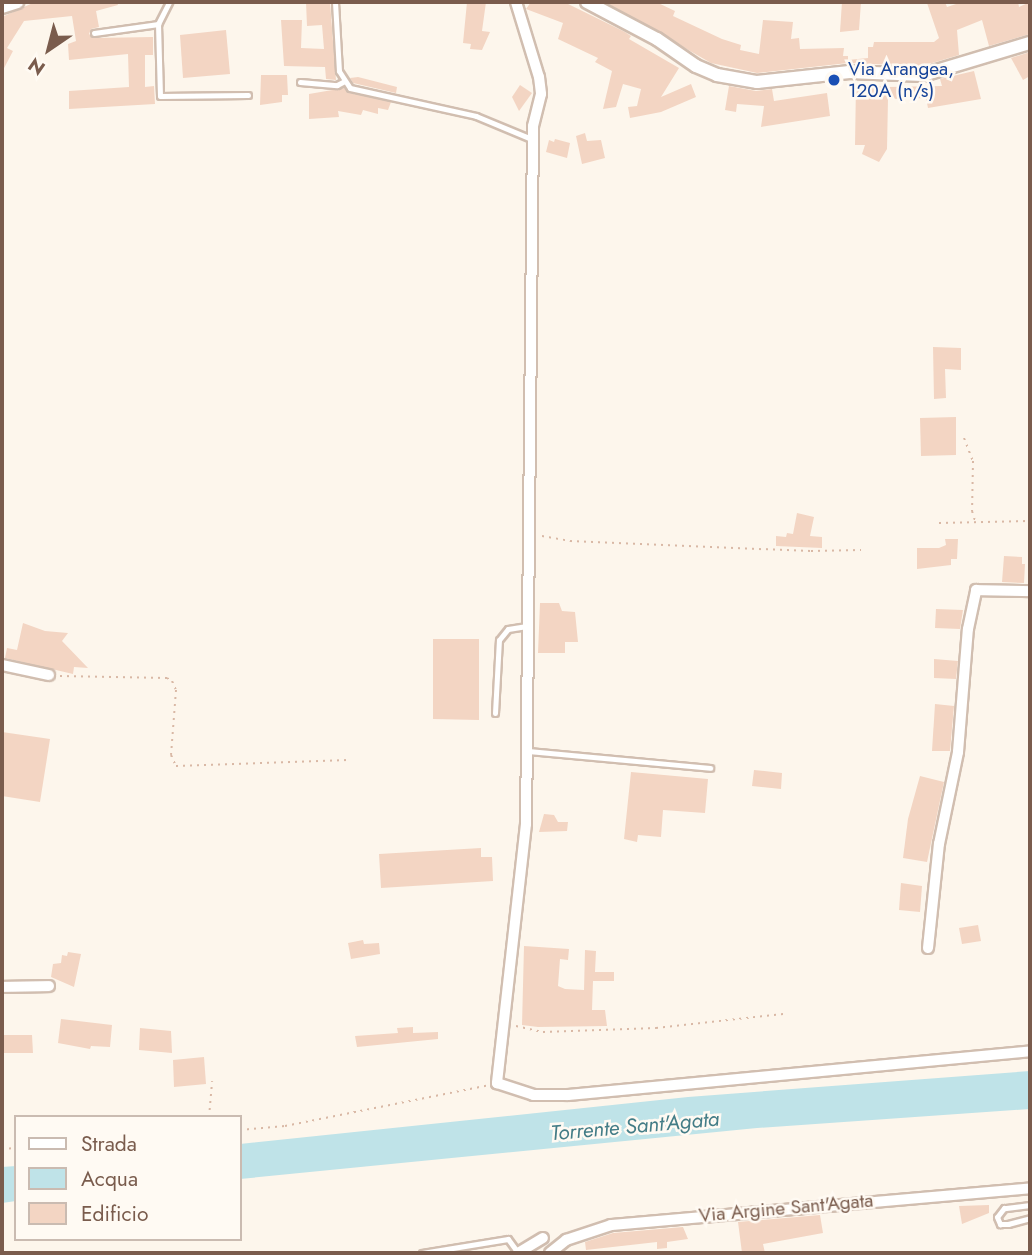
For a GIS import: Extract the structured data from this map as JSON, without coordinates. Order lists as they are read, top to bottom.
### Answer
{
  "streets": {
    "street": ["Via Argine Sant'Agata"]
  },
  "water": ["Torrente Sant'Agata"],
  "places": ["Via Arangea, 120A (n/s)"],
  "legend": ["Strada", "Acqua", "Edificio"],
  "north": "bottom left"
}
